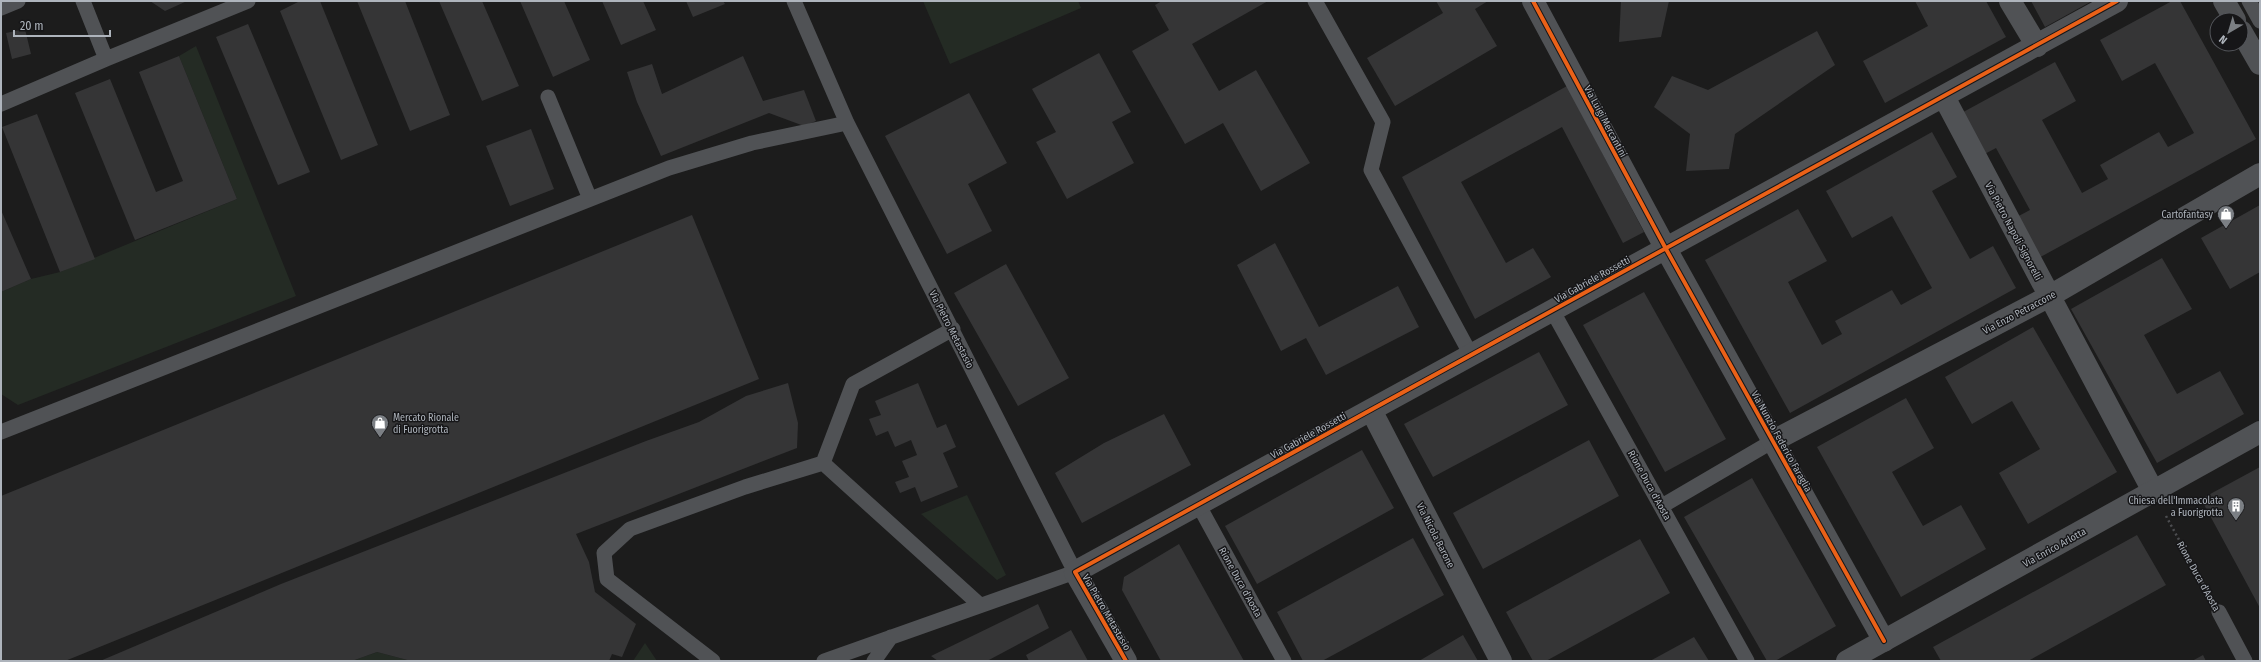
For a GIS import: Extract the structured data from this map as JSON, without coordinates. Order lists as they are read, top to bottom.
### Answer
{
  "streets": {
    "street": [
      "Via Luigi Mercantini",
      "Via Pietro Napoli Signorelli",
      "Via Gabriele Rossetti",
      "Via Enzo Petraccone",
      "Via Pietro Metastasio",
      "Via Nunzio Federico Faraglia",
      "Via Nicola Barone",
      "Via Enrico Arlotta"
    ],
    "lane": ["Rione Duca d'Aosta"]
  },
  "crossings": [
    ["Via Luigi Mercantini", "Via Gabriele Rossetti"],
    ["Via Luigi Mercantini", "Via Nunzio Federico Faraglia"],
    ["Via Pietro Napoli Signorelli", "Via Gabriele Rossetti"],
    ["Via Pietro Napoli Signorelli", "Via Enzo Petraccone"],
    ["Via Pietro Napoli Signorelli", "Rione Duca d'Aosta"],
    ["Via Pietro Napoli Signorelli", "Via Enrico Arlotta"],
    ["Via Gabriele Rossetti", "Via Pietro Metastasio"],
    ["Via Gabriele Rossetti", "Via Nunzio Federico Faraglia"],
    ["Via Gabriele Rossetti", "Rione Duca d'Aosta"],
    ["Via Gabriele Rossetti", "Via Nicola Barone"],
    ["Via Enzo Petraccone", "Via Nunzio Federico Faraglia"],
    ["Via Nunzio Federico Faraglia", "Via Enrico Arlotta"],
    ["Rione Duca d'Aosta", "Via Enrico Arlotta"]
  ],
  "places": {
    "shop": ["Cartofantasy", "Mercato Rionale di Fuorigrotta"],
    "building": ["Chiesa dell'Immacolata a Fuorigrotta"]
  },
  "scale_bar": "20 m",
  "north": "bottom left"
}
